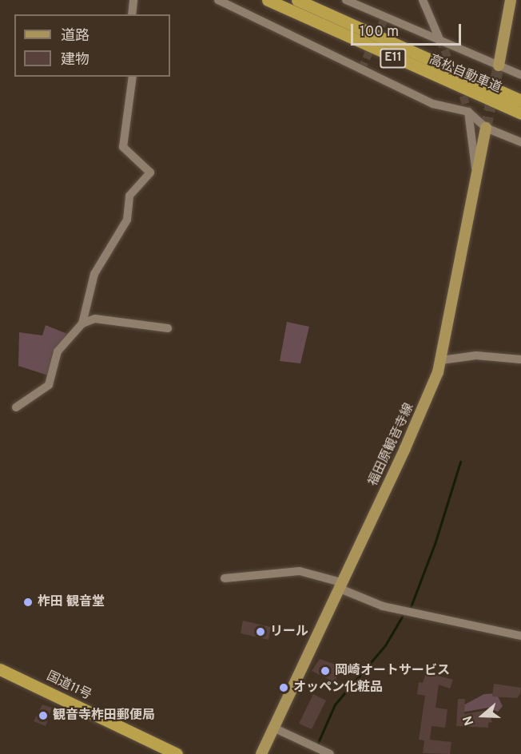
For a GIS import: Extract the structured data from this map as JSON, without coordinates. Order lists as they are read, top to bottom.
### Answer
{
  "streets": {
    "highway": ["E11", "高松自動車道", "国道11号"],
    "main road": ["福田原観音寺線"]
  },
  "places": [
    "柞田 観音堂",
    "リール",
    "岡崎オートサービス",
    "オッペン化粧品",
    "観音寺柞田郵便局"
  ],
  "legend": ["道路", "建物"],
  "scale_bar": "100 m",
  "north": "left"
}
